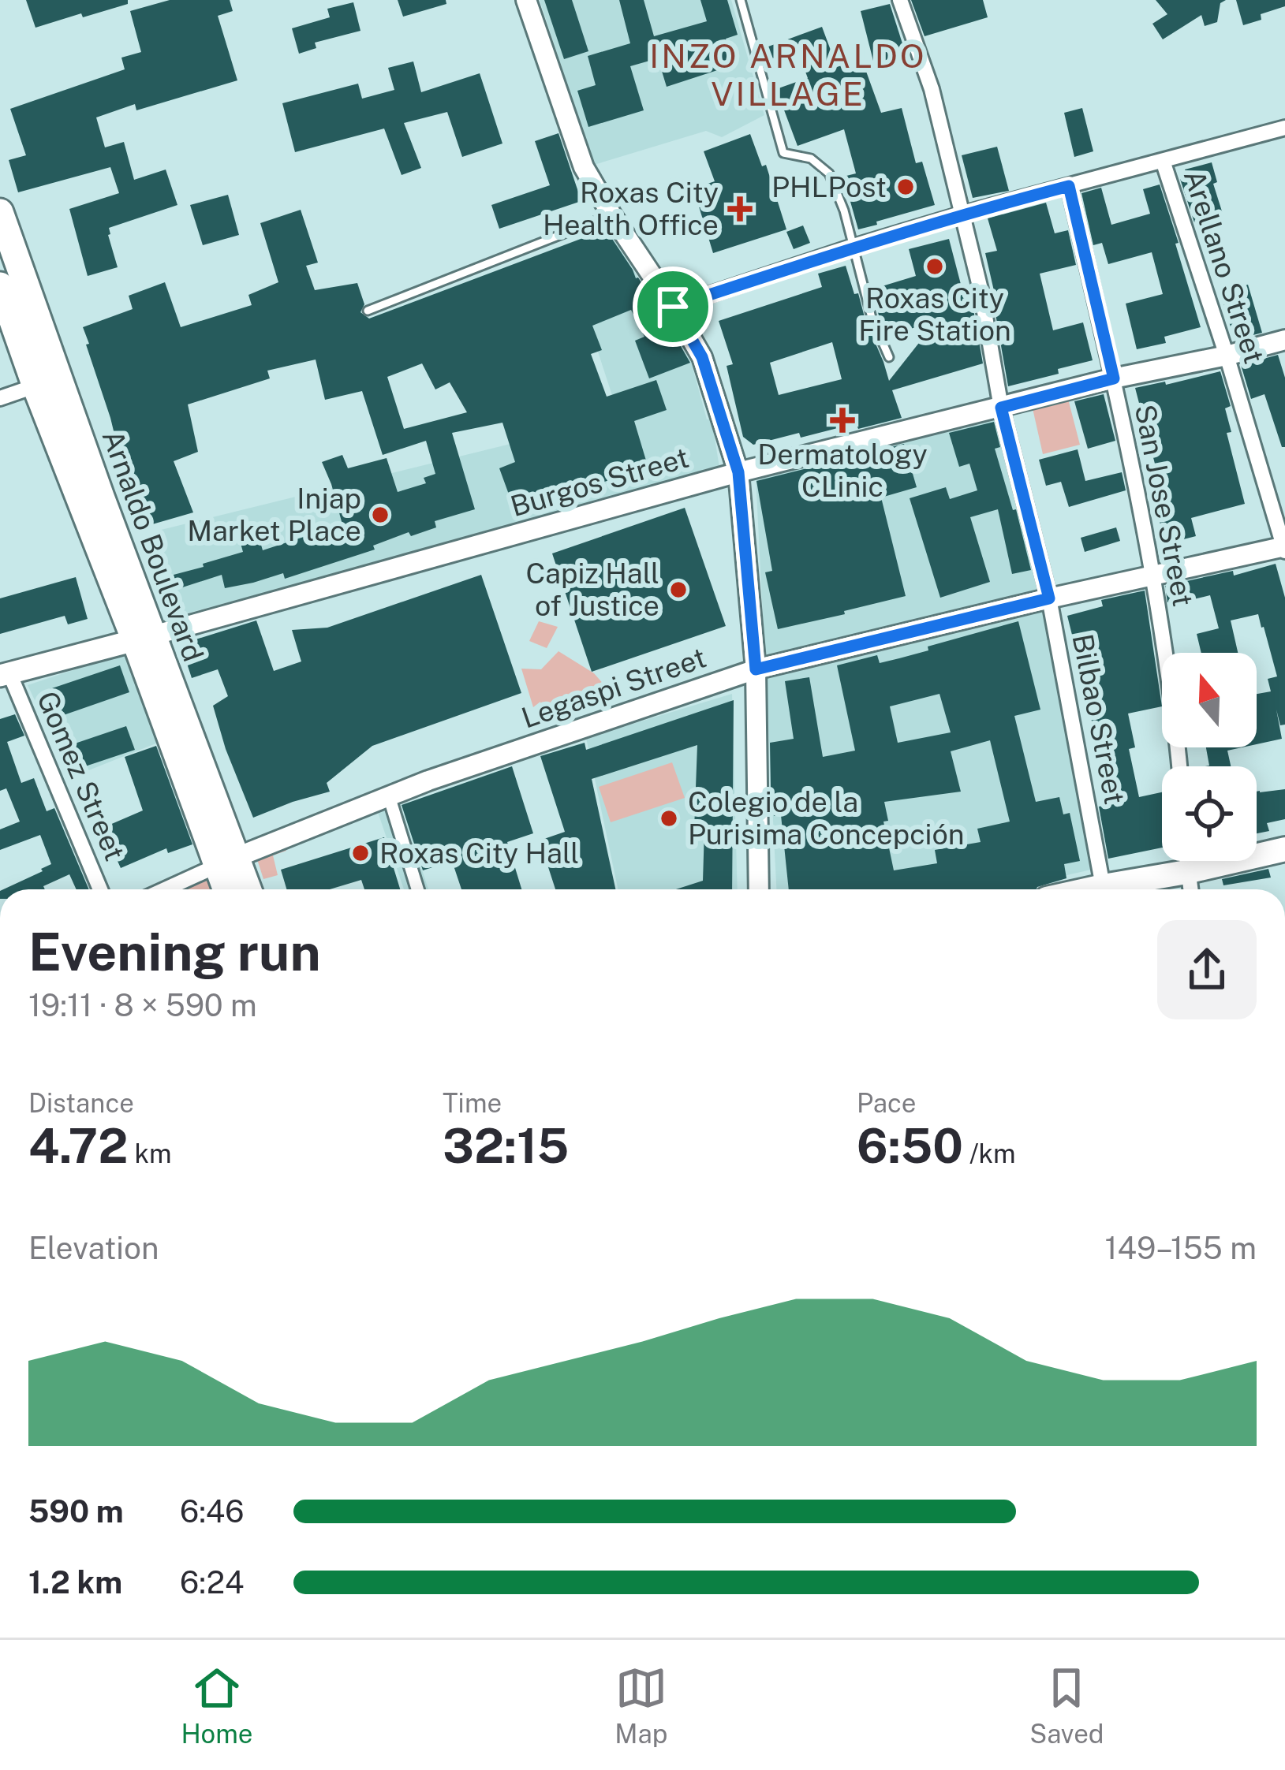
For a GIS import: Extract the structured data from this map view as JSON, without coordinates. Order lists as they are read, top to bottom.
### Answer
{
  "streets": {
    "highway": ["Arnaldo Boulevard"],
    "street": [
      "Arellano Street",
      "Burgos Street",
      "San Jose Street",
      "Legaspi Street",
      "Bilbao Street",
      "Gomez Street"
    ]
  },
  "crossings": [
    ["Arellano Street", "Burgos Street"],
    ["Arellano Street", "Legaspi Street"],
    ["Burgos Street", "San Jose Street"],
    ["Burgos Street", "Arnaldo Boulevard"],
    ["Burgos Street", "Bilbao Street"],
    ["San Jose Street", "Legaspi Street"],
    ["Arnaldo Boulevard", "Legaspi Street"],
    ["Legaspi Street", "Bilbao Street"]
  ],
  "districts": ["INZO ARNALDO VILLAGE"],
  "places": {
    "other": [
      "PHLPost",
      "Roxas City Fire Station",
      "Injap Market Place",
      "Capiz Hall of Justice",
      "Colegio de la Purisima Concepción",
      "Roxas City Hall"
    ],
    "health": ["Roxas City Health Office", "Dermatology CLinic"]
  },
  "north": "top",
  "page": {
    "heading": ["Evening run", "19:11 · 8 × 590 m"],
    "stats": [
      ["Distance", "4.72 km"],
      ["Time", "32:15"],
      ["Pace", "6:50 /km"]
    ],
    "chart": ["Elevation", "149–155 m"],
    "list": [
      {
        "name": "590 m",
        "note": "6:46"
      },
      {
        "name": "1.2 km",
        "note": "6:24"
      }
    ],
    "tabs": ["Home", "Map", "Saved"]
  }
}
